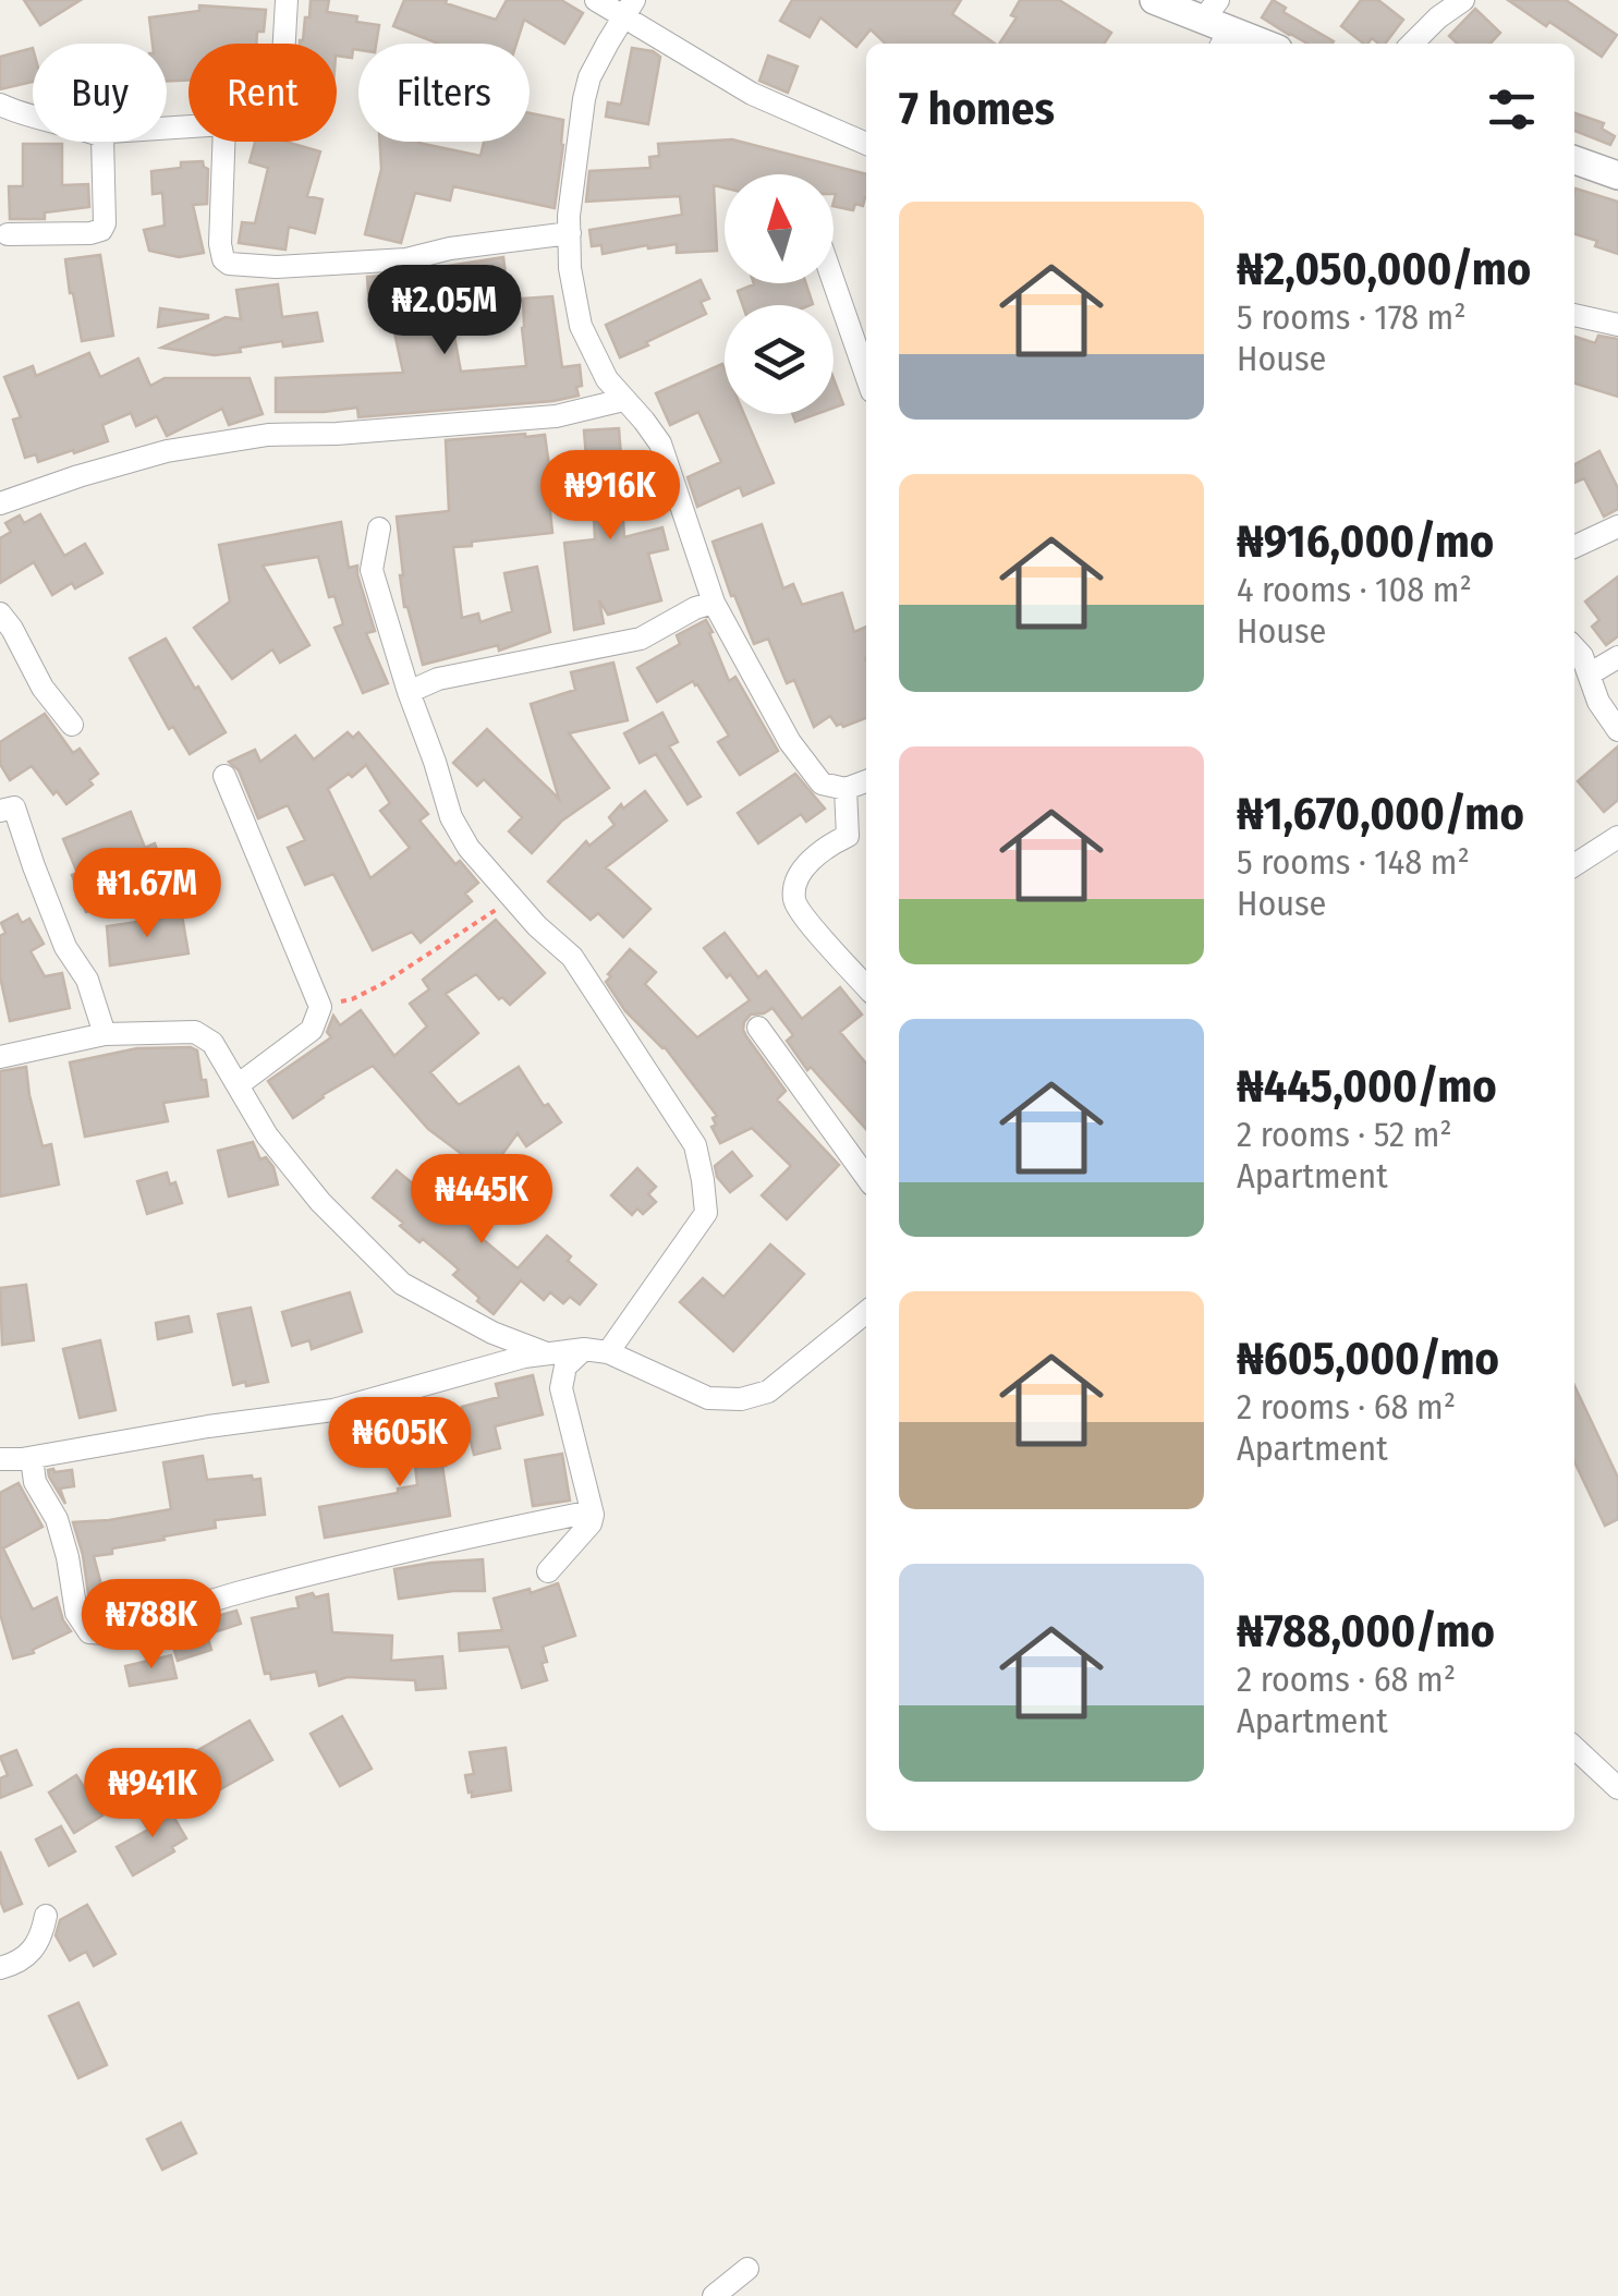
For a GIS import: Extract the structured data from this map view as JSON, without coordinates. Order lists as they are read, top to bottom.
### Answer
{
  "north": "top",
  "page": {
    "chip": ["Buy", "Rent", "Filters"],
    "heading": "7 homes",
    "list": [
      {
        "name": "₦2,050,000/mo",
        "note": "5 rooms · 178 m² · House"
      },
      {
        "name": "₦916,000/mo",
        "note": "4 rooms · 108 m² · House"
      },
      {
        "name": "₦1,670,000/mo",
        "note": "5 rooms · 148 m² · House"
      },
      {
        "name": "₦445,000/mo",
        "note": "2 rooms · 52 m² · Apartment"
      },
      {
        "name": "₦605,000/mo",
        "note": "2 rooms · 68 m² · Apartment"
      },
      {
        "name": "₦788,000/mo",
        "note": "2 rooms · 68 m² · Apartment"
      }
    ],
    "price": [
      "₦2.05M",
      "₦916K",
      "₦1.67M",
      "₦445K",
      "₦605K",
      "₦788K",
      "₦941K"
    ]
  }
}
